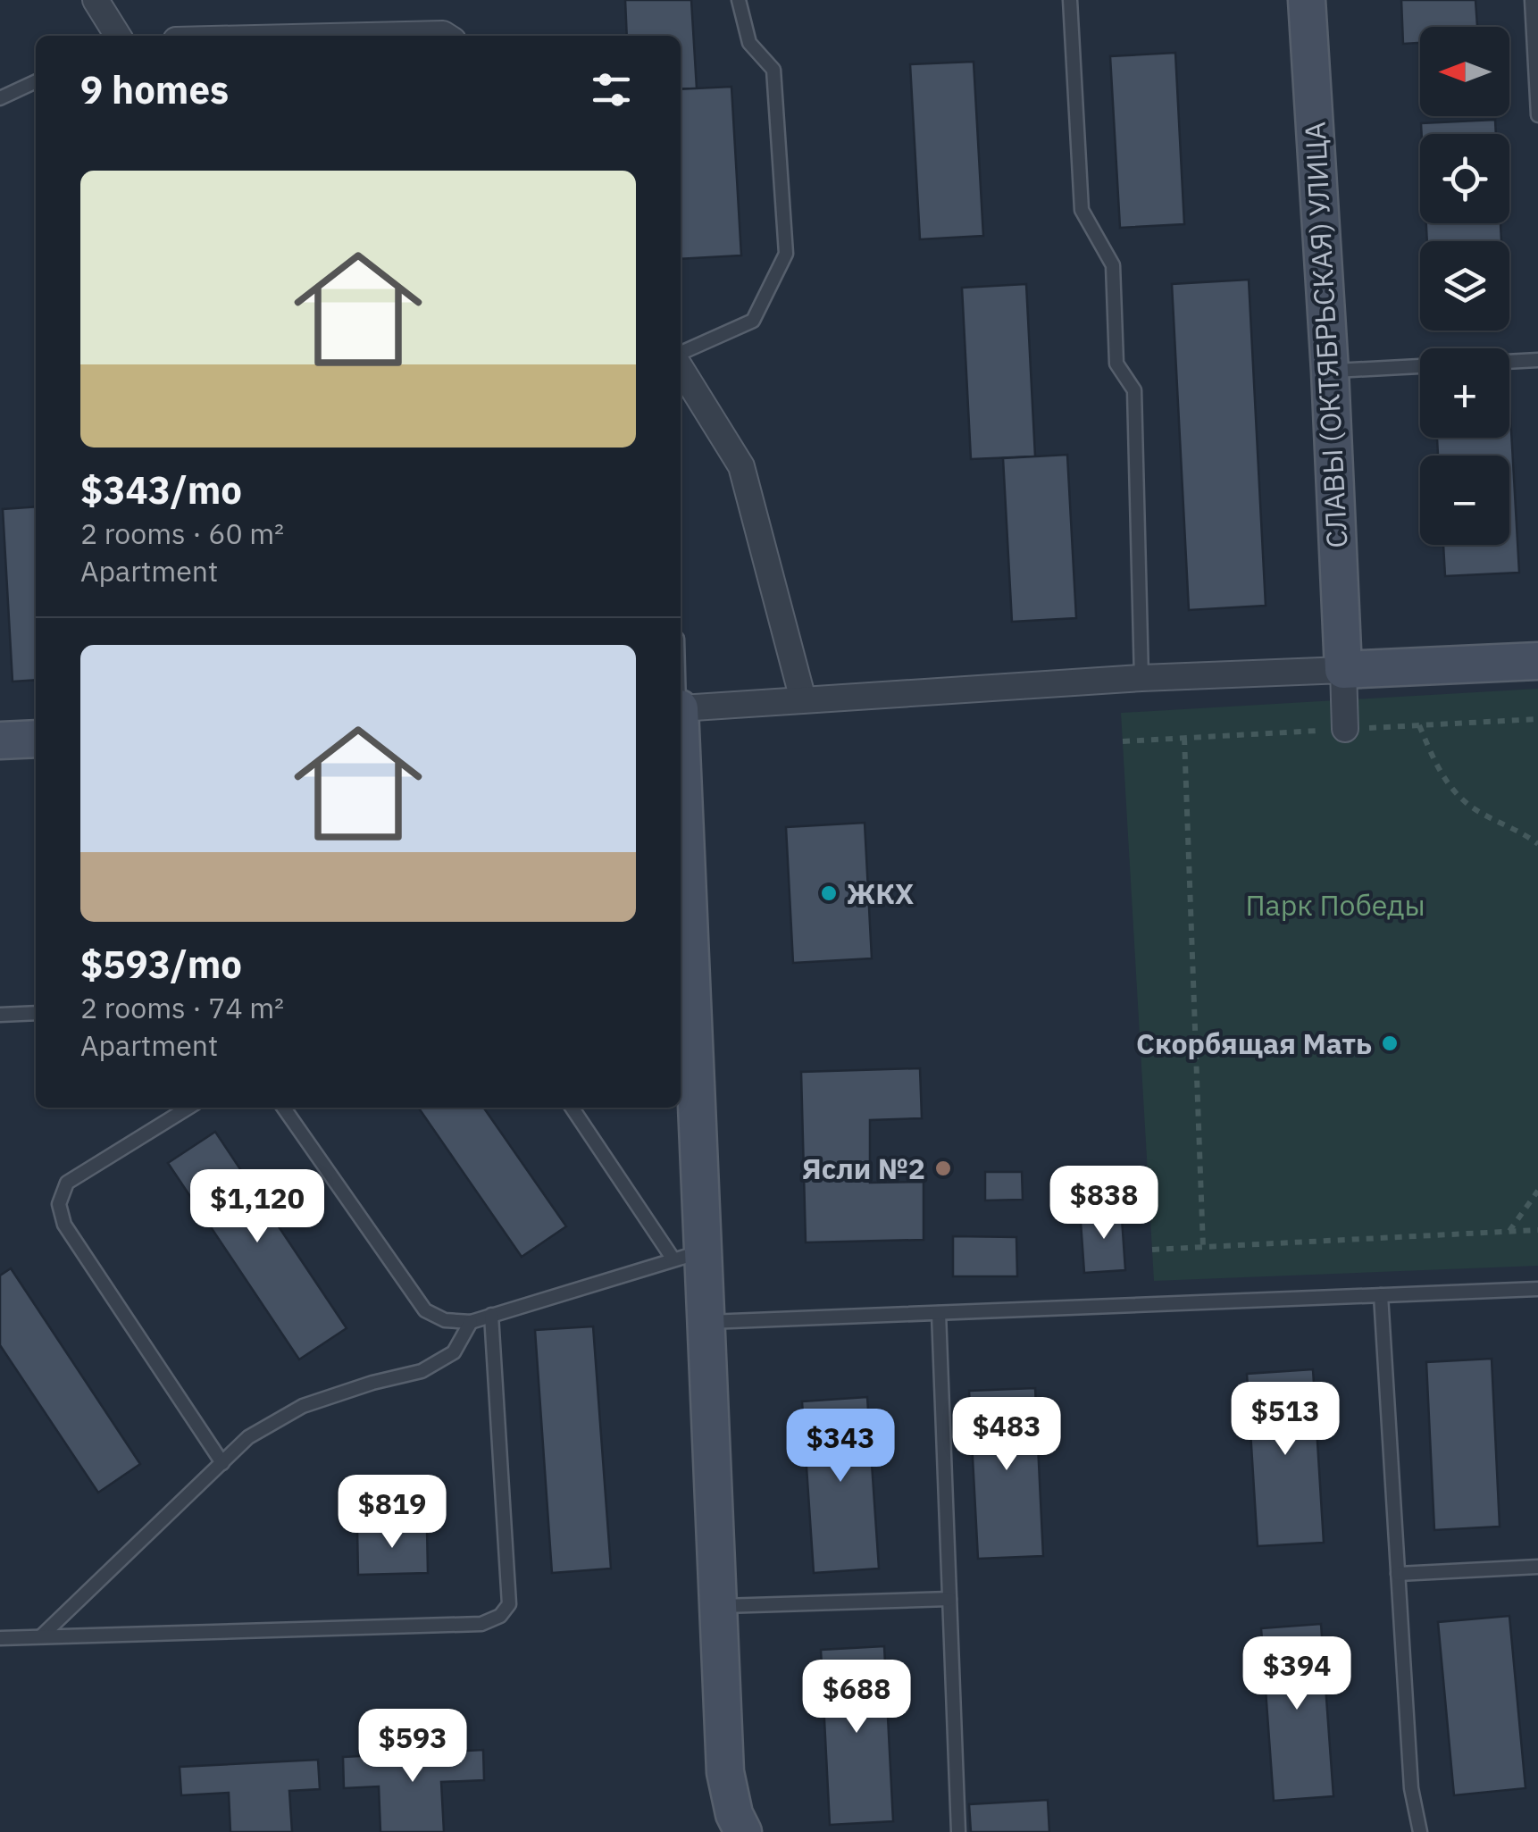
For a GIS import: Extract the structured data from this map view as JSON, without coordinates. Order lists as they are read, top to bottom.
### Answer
{
  "streets": {
    "street": ["СЛАВЫ (ОКТЯБРЬСКАЯ) УЛИЦА"]
  },
  "parks": ["Парк Победы"],
  "places": ["ЖКХ", "Скорбящая Мать", "Ясли №2"],
  "north": "left",
  "page": {
    "map_buttons": ["+", "−"],
    "heading": "9 homes",
    "list": [
      {
        "name": "$343/mo",
        "note": "2 rooms · 60 m² · Apartment"
      },
      {
        "name": "$593/mo",
        "note": "2 rooms · 74 m² · Apartment"
      }
    ],
    "price": [
      "$838",
      "$1,120",
      "$513",
      "$483",
      "$343",
      "$819",
      "$394",
      "$688",
      "$593"
    ]
  }
}
